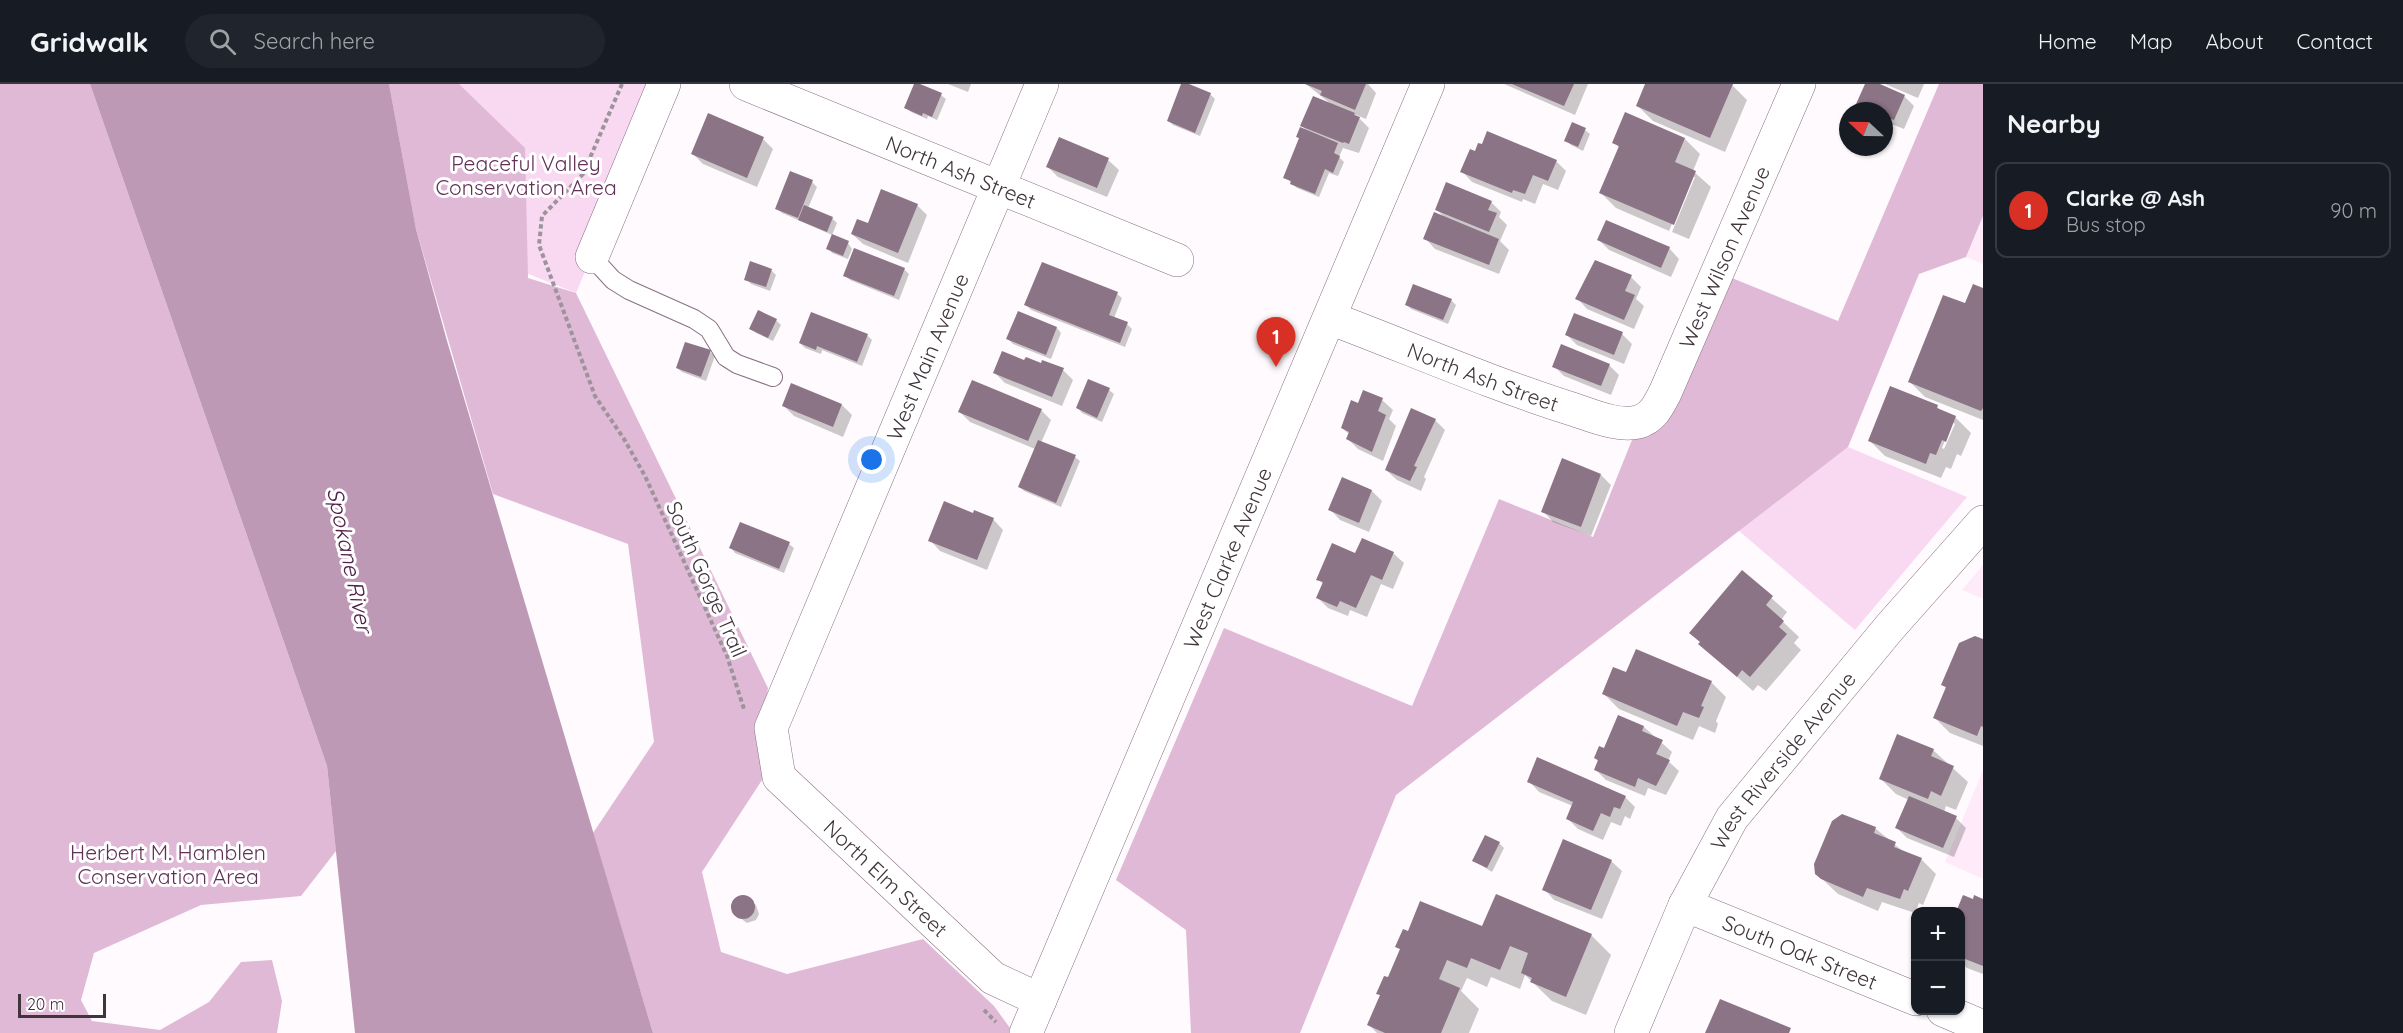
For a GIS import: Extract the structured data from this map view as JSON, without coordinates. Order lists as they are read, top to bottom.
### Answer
{
  "streets": {
    "street": [
      "North Ash Street",
      "West Wilson Avenue",
      "West Main Avenue",
      "West Clarke Avenue",
      "West Riverside Avenue",
      "North Elm Street",
      "South Oak Street"
    ],
    "path": ["South Gorge Trail"]
  },
  "crossings": [
    ["North Ash Street", "West Wilson Avenue"],
    ["North Ash Street", "West Main Avenue"],
    ["North Ash Street", "West Clarke Avenue"],
    ["West Main Avenue", "South Gorge Trail"],
    ["West Main Avenue", "North Elm Street"],
    ["West Clarke Avenue", "North Elm Street"],
    ["South Gorge Trail", "North Elm Street"],
    ["West Riverside Avenue", "South Oak Street"]
  ],
  "water": ["Spokane River"],
  "parks": ["Peaceful Valley Conservation Area", "Herbert M. Hamblen Conservation Area"],
  "scale_bar": "20 m",
  "north": "left",
  "page": {
    "header": "Gridwalk",
    "search": "Search here",
    "nav": [
      "Home",
      "Map",
      "About",
      "Contact"
    ],
    "heading": "Nearby",
    "list": [
      {
        "mark": "1",
        "name": "Clarke @ Ash",
        "note": "Bus stop",
        "value": "90 m"
      }
    ],
    "pins": "1",
    "map_buttons": ["+", "−"],
    "scale": "20 m"
  }
}
